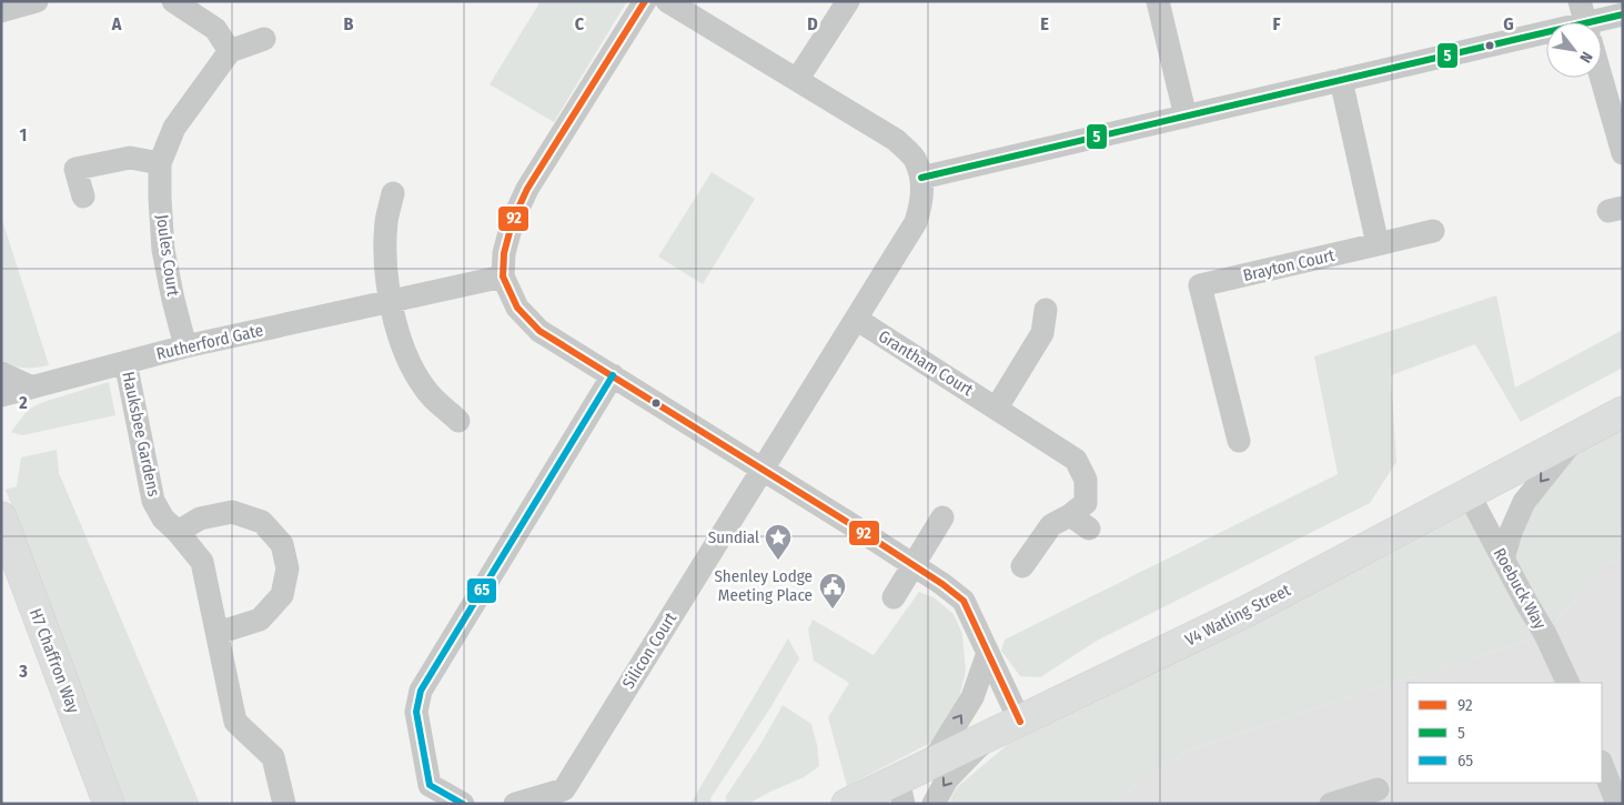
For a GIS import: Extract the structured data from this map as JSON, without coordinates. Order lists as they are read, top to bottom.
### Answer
{
  "streets": {
    "street": [
      "Joules Court",
      "Brayton Court",
      "Rutherford Gate",
      "Grantham Court",
      "Hauksbee Gardens",
      "Roebuck Way",
      "V4 Watling Street",
      "Silicon Court",
      "H7 Chaffron Way"
    ]
  },
  "crossings": [
    ["Joules Court", "Rutherford Gate"],
    ["Rutherford Gate", "Hauksbee Gardens"],
    ["Grantham Court", "Silicon Court"],
    ["Roebuck Way", "V4 Watling Street"]
  ],
  "places": {
    "place": ["Sundial"],
    "public building": ["Shenley Lodge Meeting Place"]
  },
  "lines": ["transit line 92", "transit line 5", "transit line 65"],
  "legend": ["92", "5", "65"],
  "north": "bottom right",
  "grid": {
    "columns": [
      "A",
      "B",
      "C",
      "D",
      "E",
      "F",
      "G"
    ],
    "rows": ["1", "2", "3"]
  }
}
